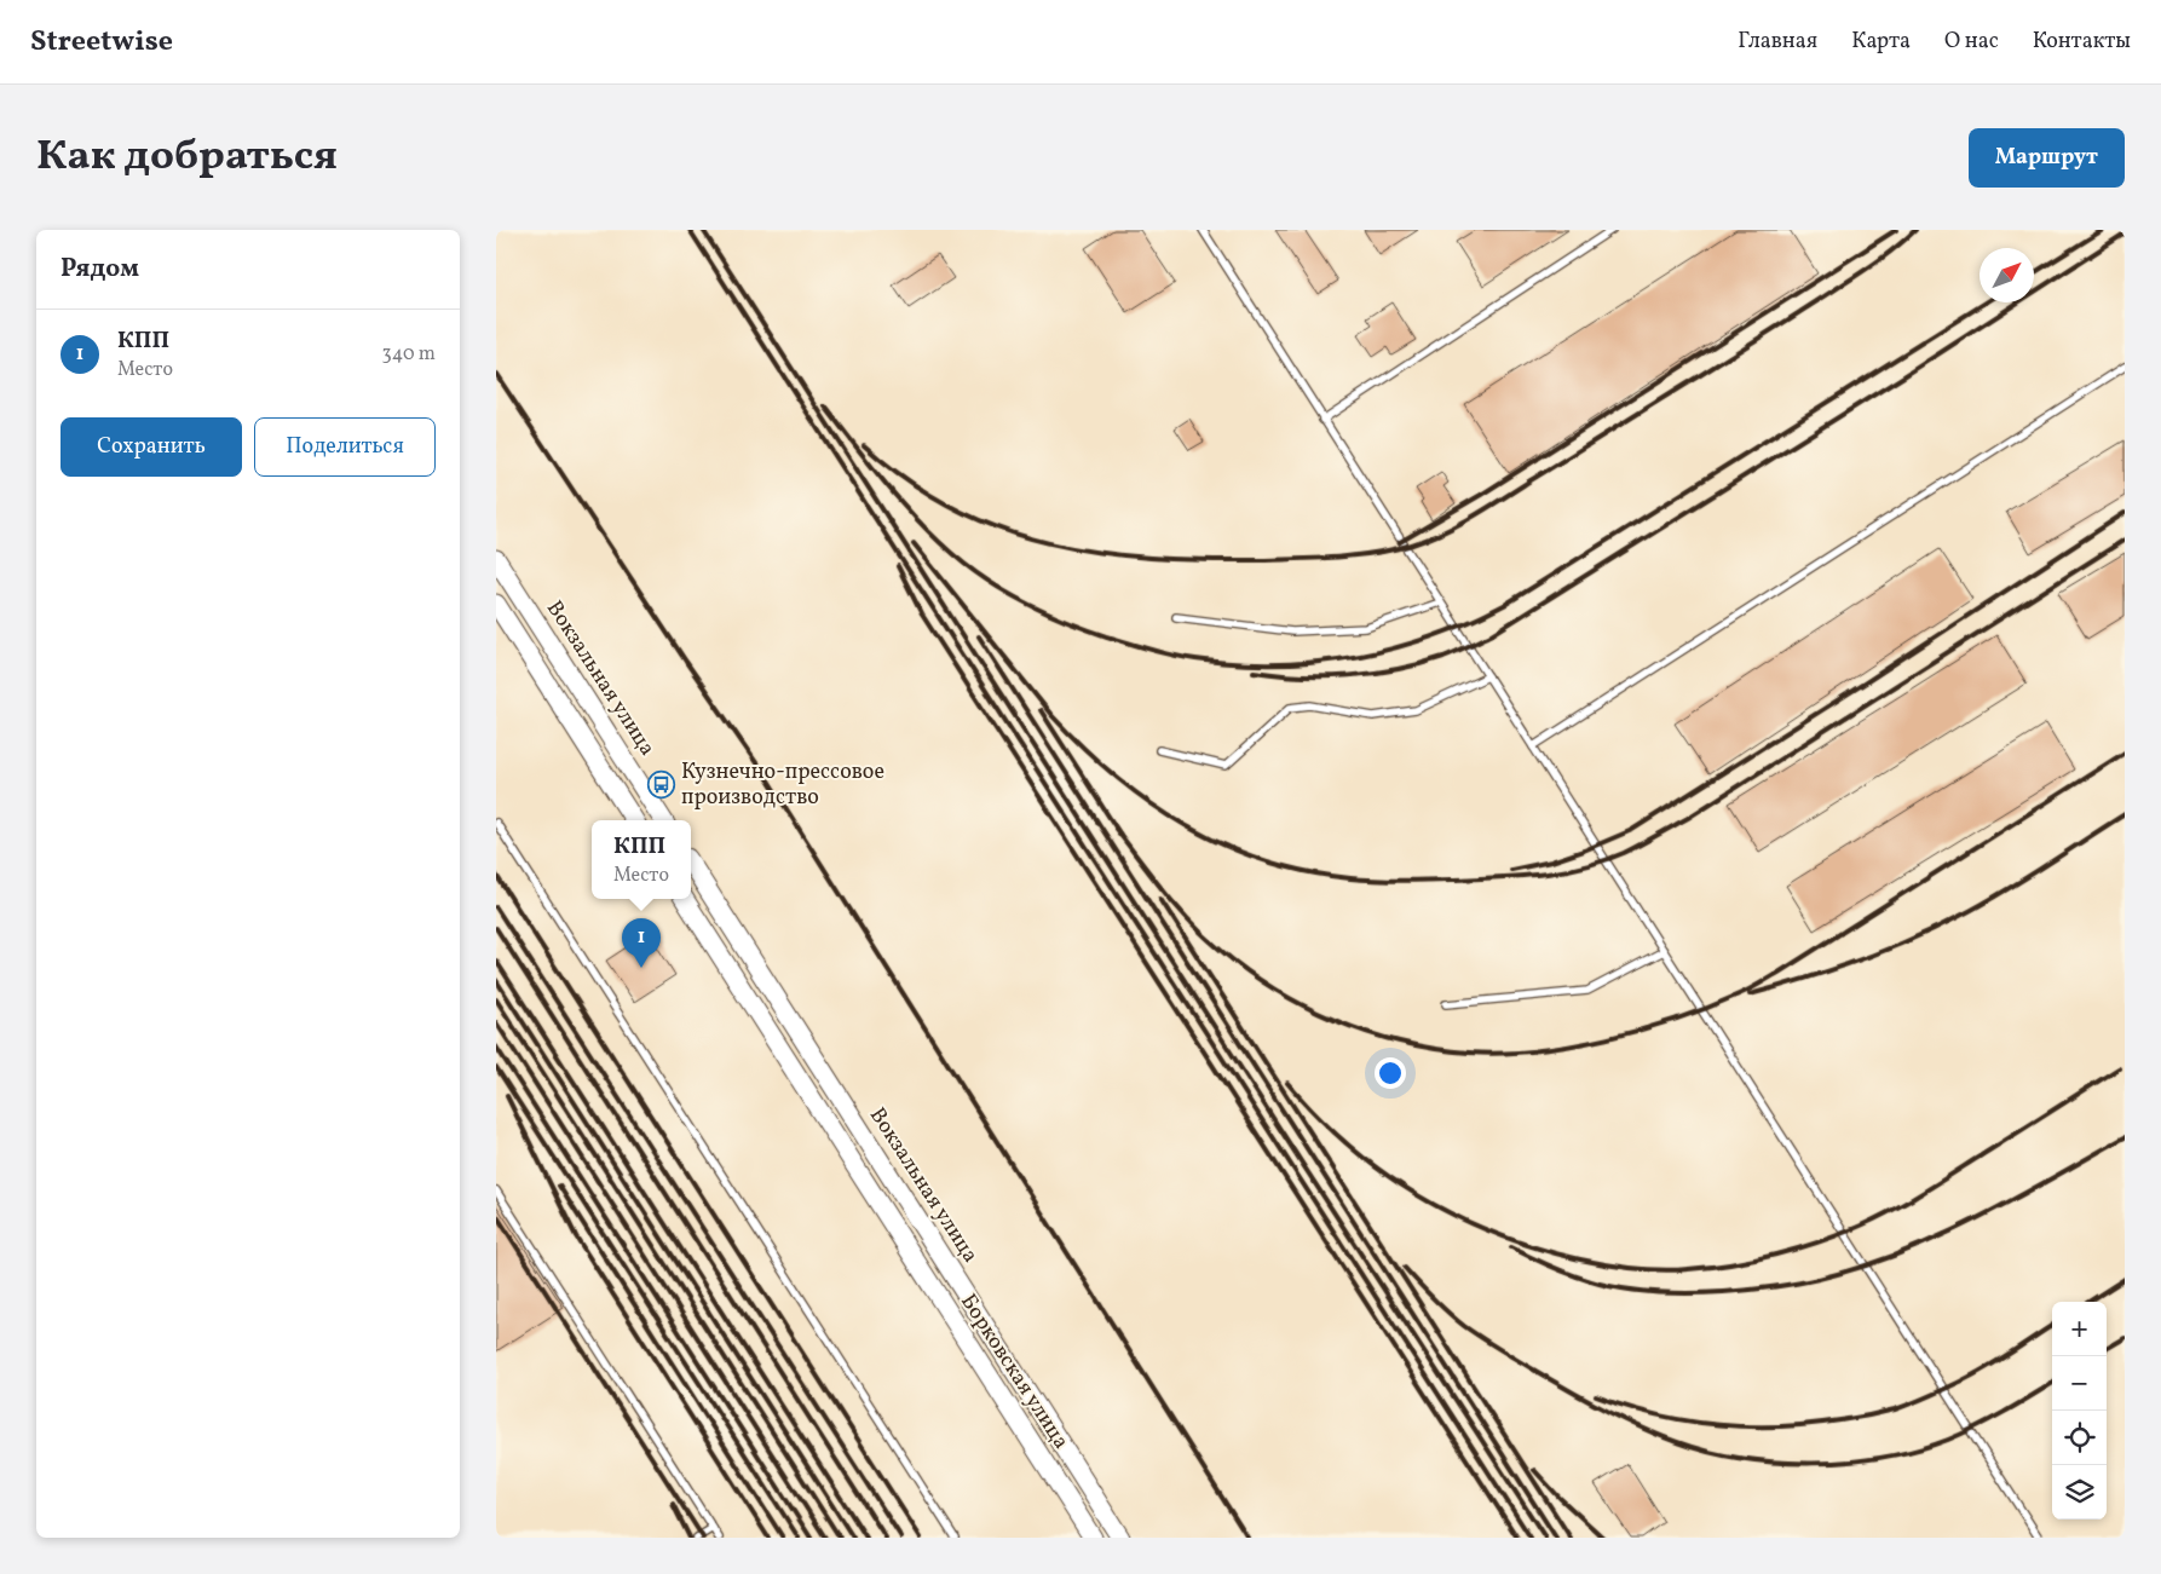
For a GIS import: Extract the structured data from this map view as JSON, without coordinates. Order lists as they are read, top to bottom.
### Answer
{
  "streets": {
    "main road": ["Вокзальная улица", "Борковская улица"]
  },
  "places": {
    "bus stop": ["Кузнечно-прессовое производство"]
  },
  "north": "top right",
  "page": {
    "header": "Streetwise",
    "nav": [
      "Главная",
      "Карта",
      "О нас",
      "Контакты"
    ],
    "title": "Как добраться",
    "buttons": [
      "Маршрут",
      ["Сохранить", "Поделиться"]
    ],
    "heading": "Рядом",
    "list": [
      {
        "mark": "1",
        "name": "КПП",
        "note": "Место",
        "value": "340 m"
      }
    ],
    "popup": ["КПП", "Место"],
    "pins": "1",
    "map_buttons": ["+", "−"]
  }
}
